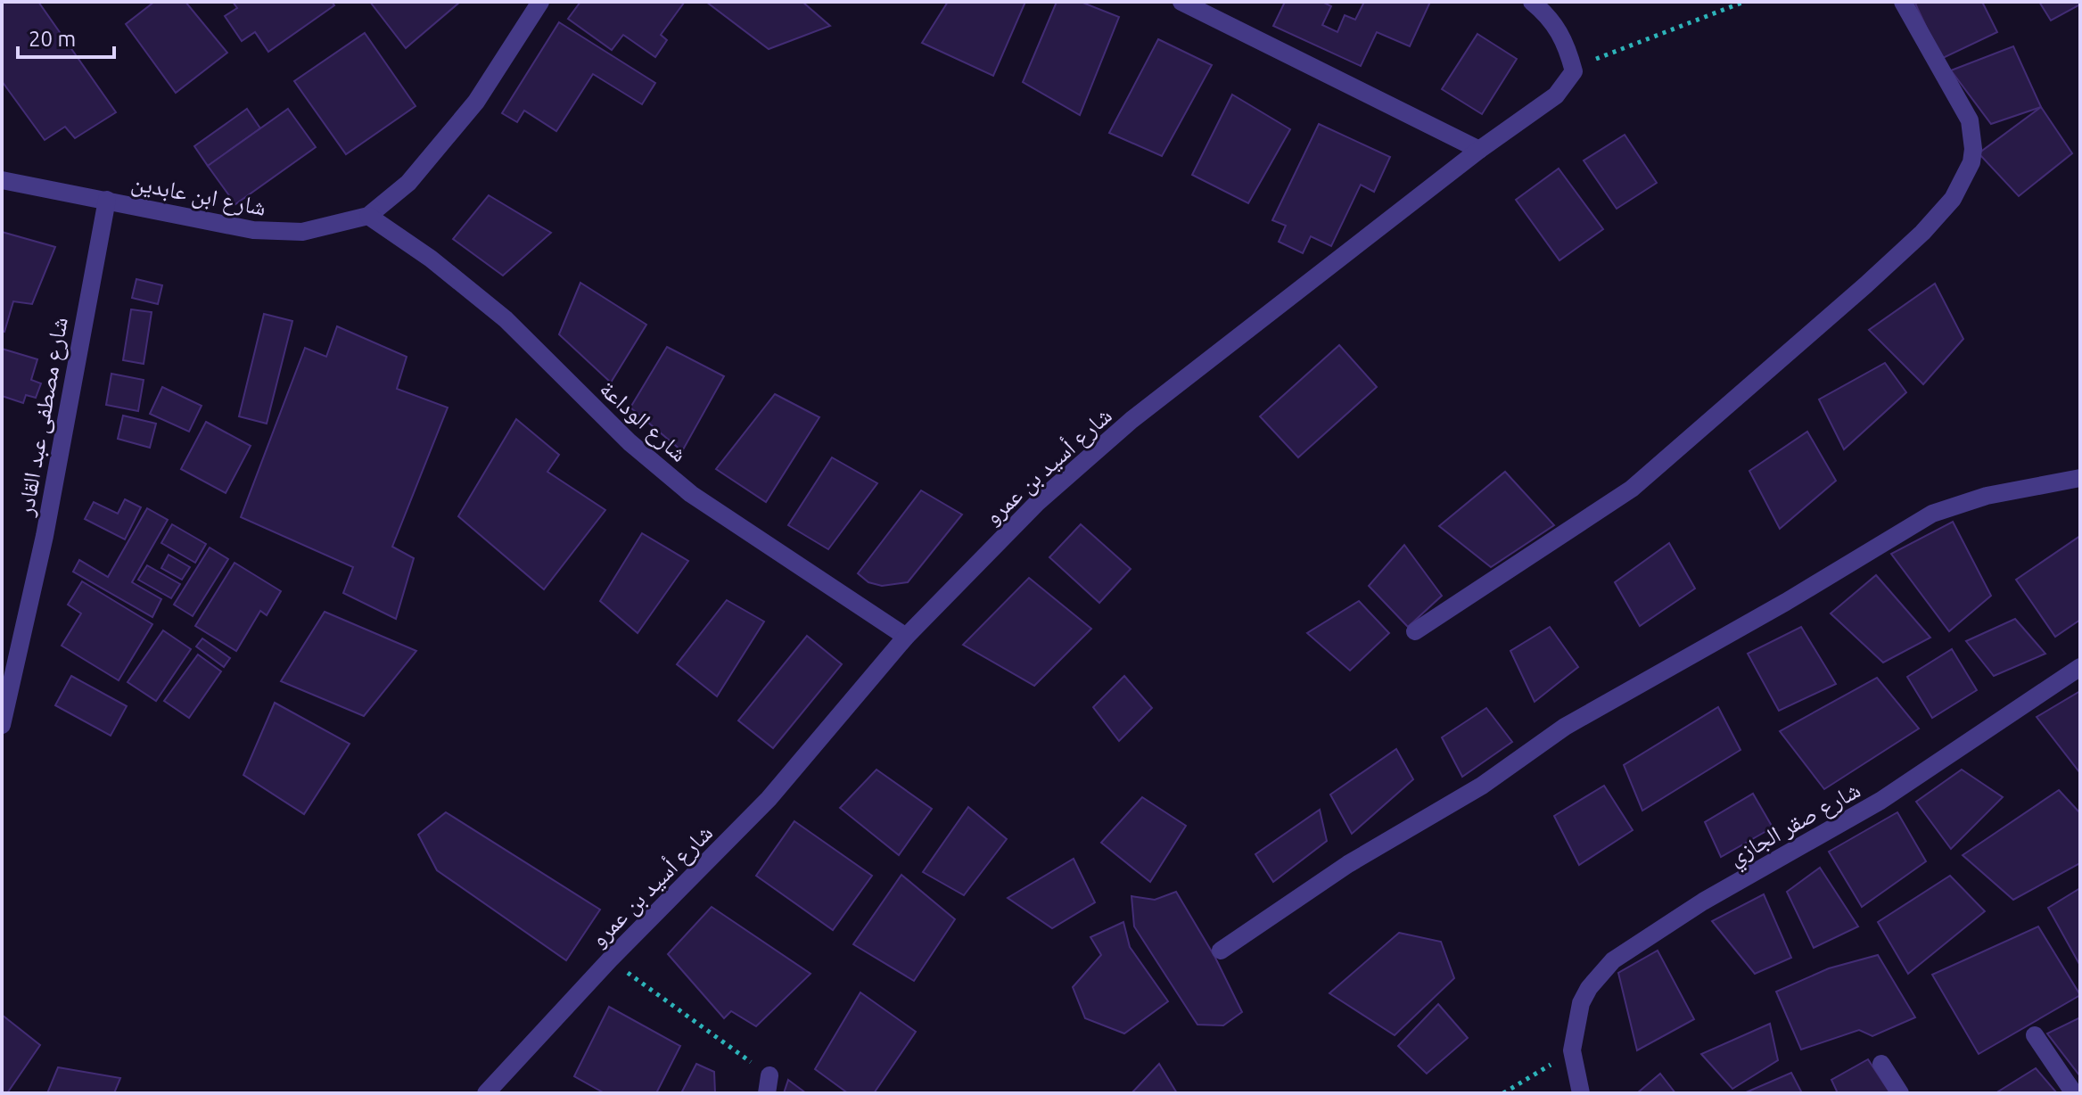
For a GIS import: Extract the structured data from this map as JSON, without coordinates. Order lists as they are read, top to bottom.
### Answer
{
  "streets": {
    "street": [
      "شارع ابن عابدين",
      "شارع مصطفى عبد القادر",
      "شارع الوداعة",
      "شارع أسيد بن عمرو",
      "شارع صقر الجازي"
    ]
  },
  "crossings": [
    ["شارع ابن عابدين", "شارع مصطفى عبد القادر"],
    ["شارع ابن عابدين", "شارع الوداعة"],
    ["شارع الوداعة", "شارع أسيد بن عمرو"]
  ],
  "scale_bar": "20 m"
}
